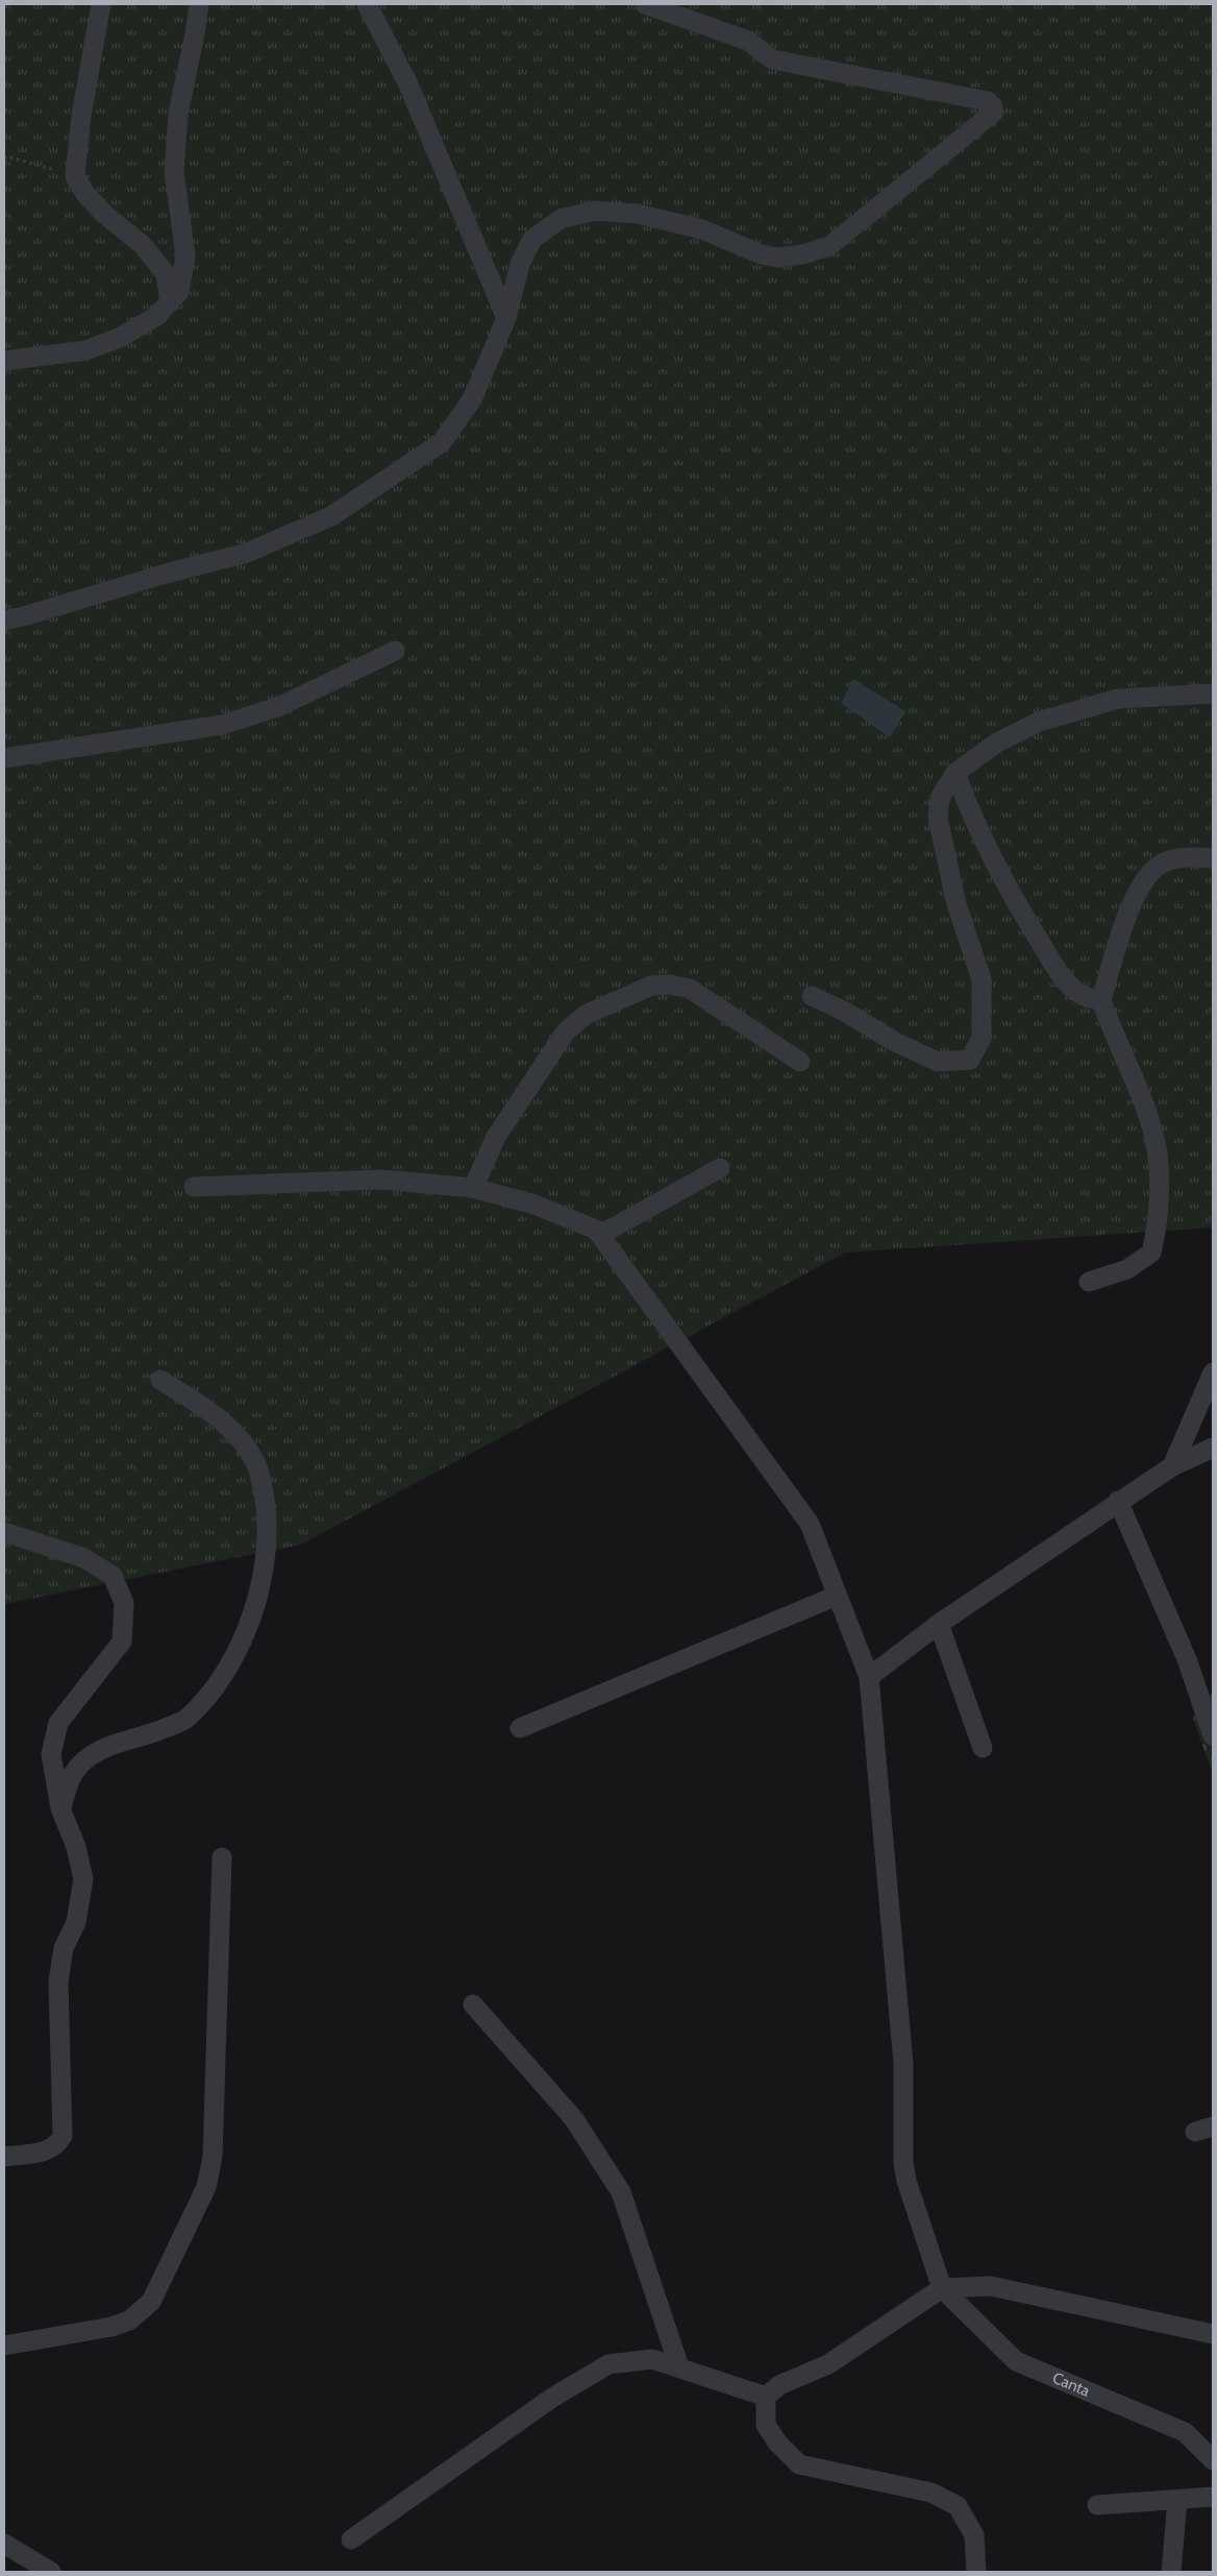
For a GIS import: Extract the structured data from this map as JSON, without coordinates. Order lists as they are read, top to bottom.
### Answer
{
  "streets": {
    "street": ["Canta"]
  }
}
